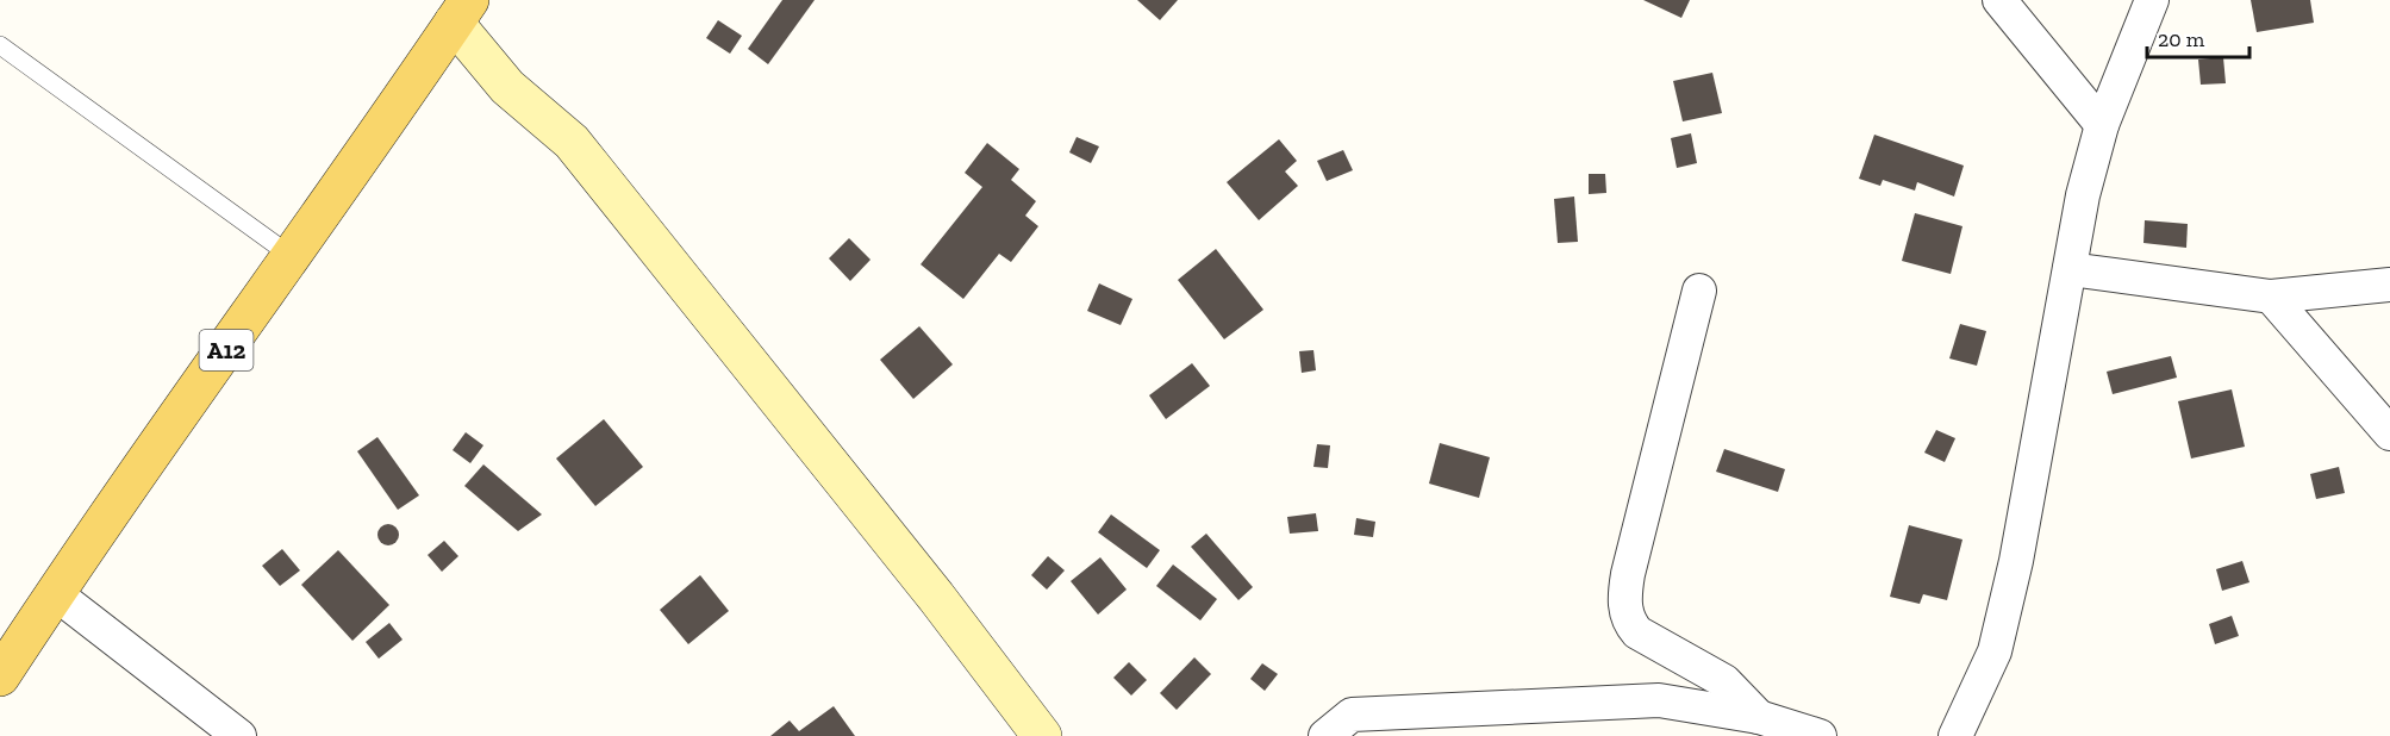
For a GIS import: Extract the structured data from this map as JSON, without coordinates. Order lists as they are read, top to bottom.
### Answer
{
  "streets": {
    "main road": ["A12"]
  },
  "scale_bar": "20 m"
}
